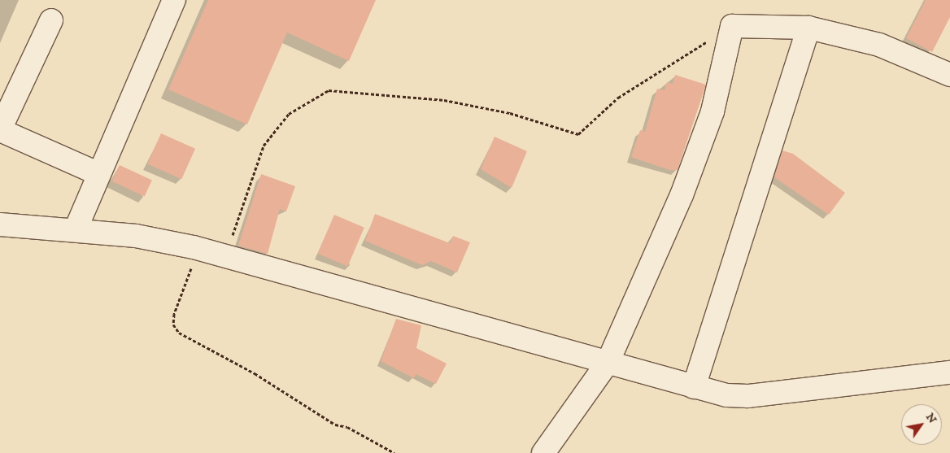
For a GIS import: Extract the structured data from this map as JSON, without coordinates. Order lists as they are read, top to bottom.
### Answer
{
  "north": "top right"
}
